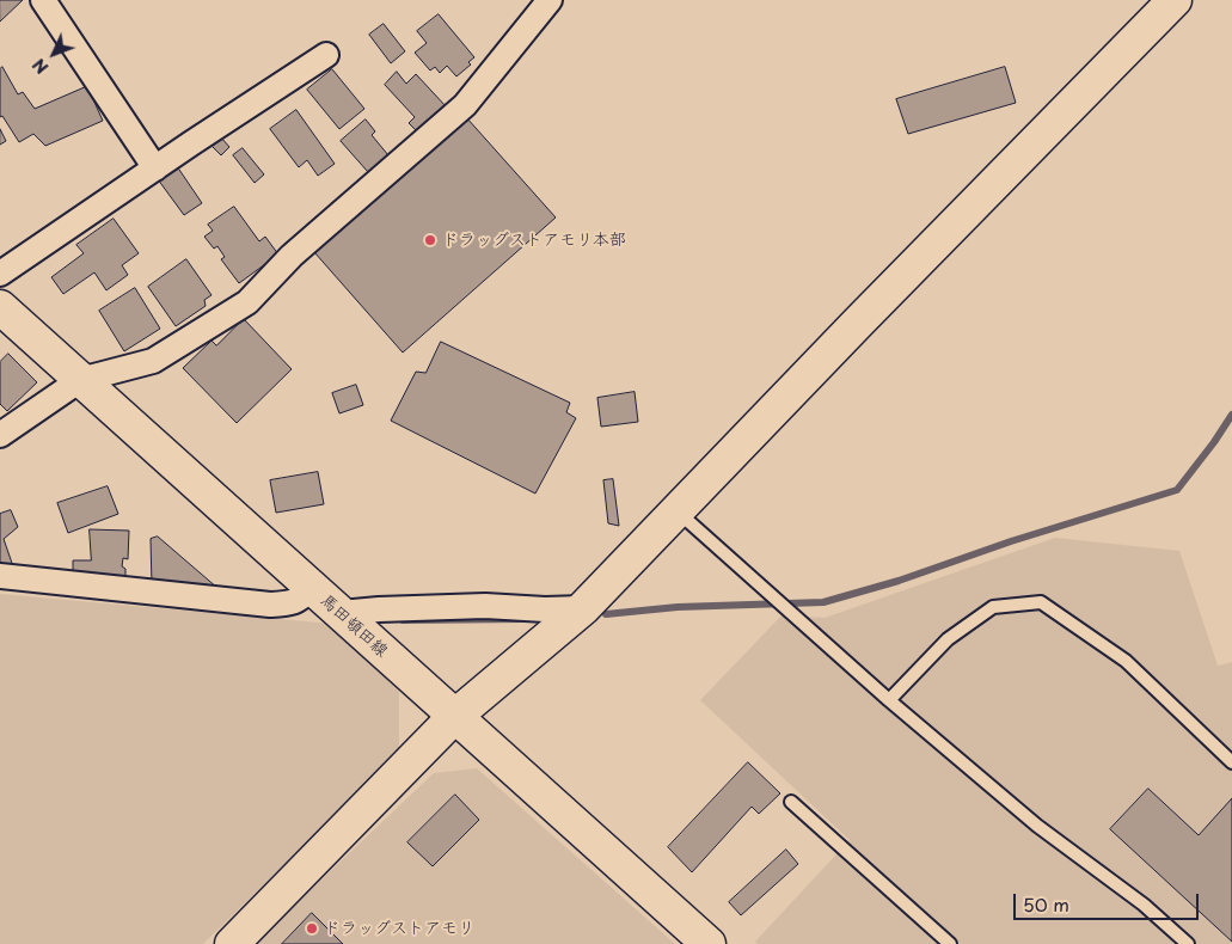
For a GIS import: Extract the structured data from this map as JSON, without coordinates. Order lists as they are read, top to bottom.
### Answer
{
  "streets": {
    "street": ["馬田頓田線"]
  },
  "places": ["ドラッグストアモリ本部", "ドラッグストアモリ"],
  "scale_bar": "50 m",
  "north": "bottom left"
}
